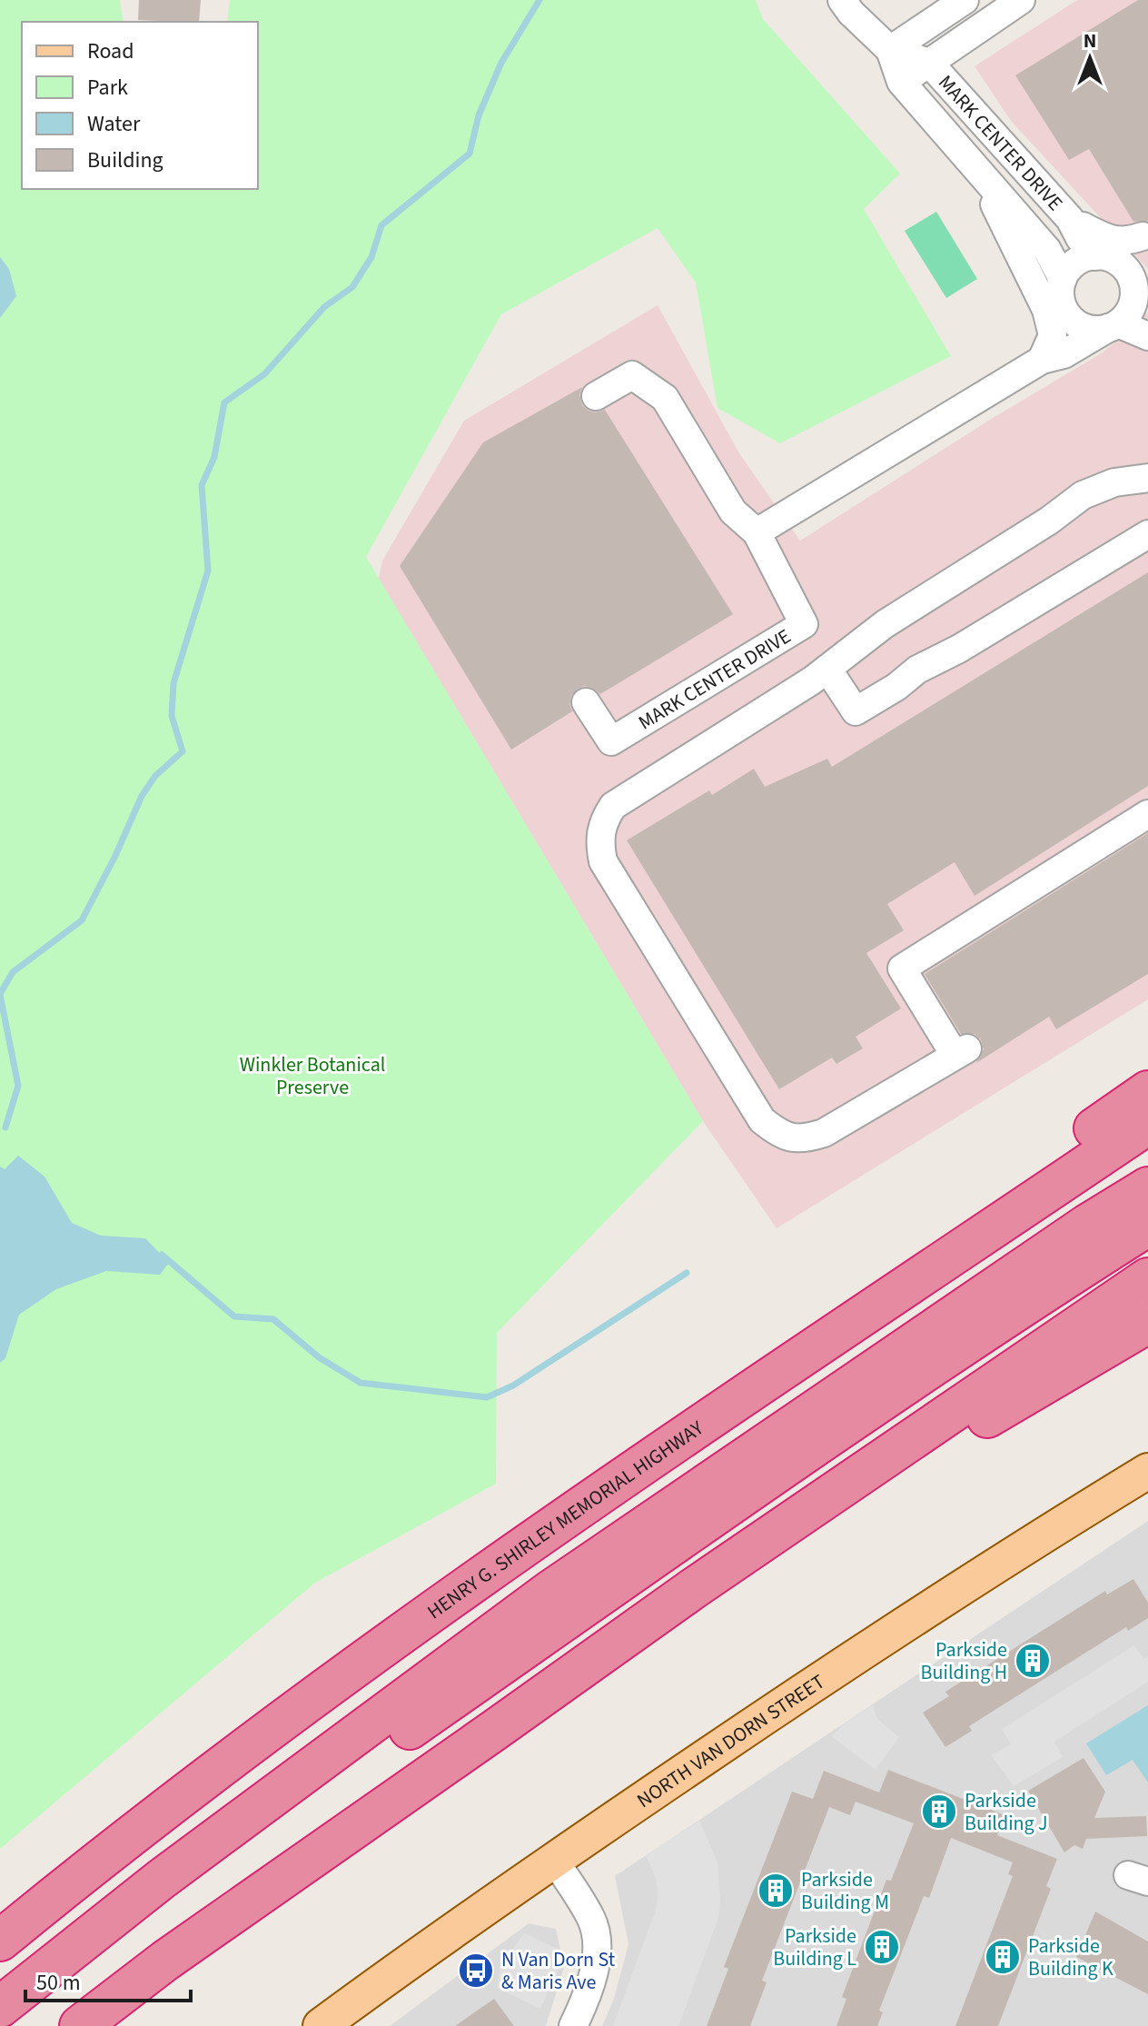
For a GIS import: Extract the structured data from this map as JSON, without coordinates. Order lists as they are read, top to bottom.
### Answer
{
  "streets": {
    "highway": ["HENRY G. SHIRLEY MEMORIAL HIGHWAY"],
    "main road": ["NORTH VAN DORN STREET"],
    "street": ["MARK CENTER DRIVE"]
  },
  "parks": ["Winkler Botanical Preserve"],
  "places": {
    "building": [
      "Parkside Building H",
      "Parkside Building J",
      "Parkside Building M",
      "Parkside Building L",
      "Parkside Building K"
    ],
    "bus stop": ["N Van Dorn St & Maris Ave"]
  },
  "legend": [
    "Road",
    "Park",
    "Water",
    "Building"
  ],
  "scale_bar": "50 m",
  "north": "top"
}
